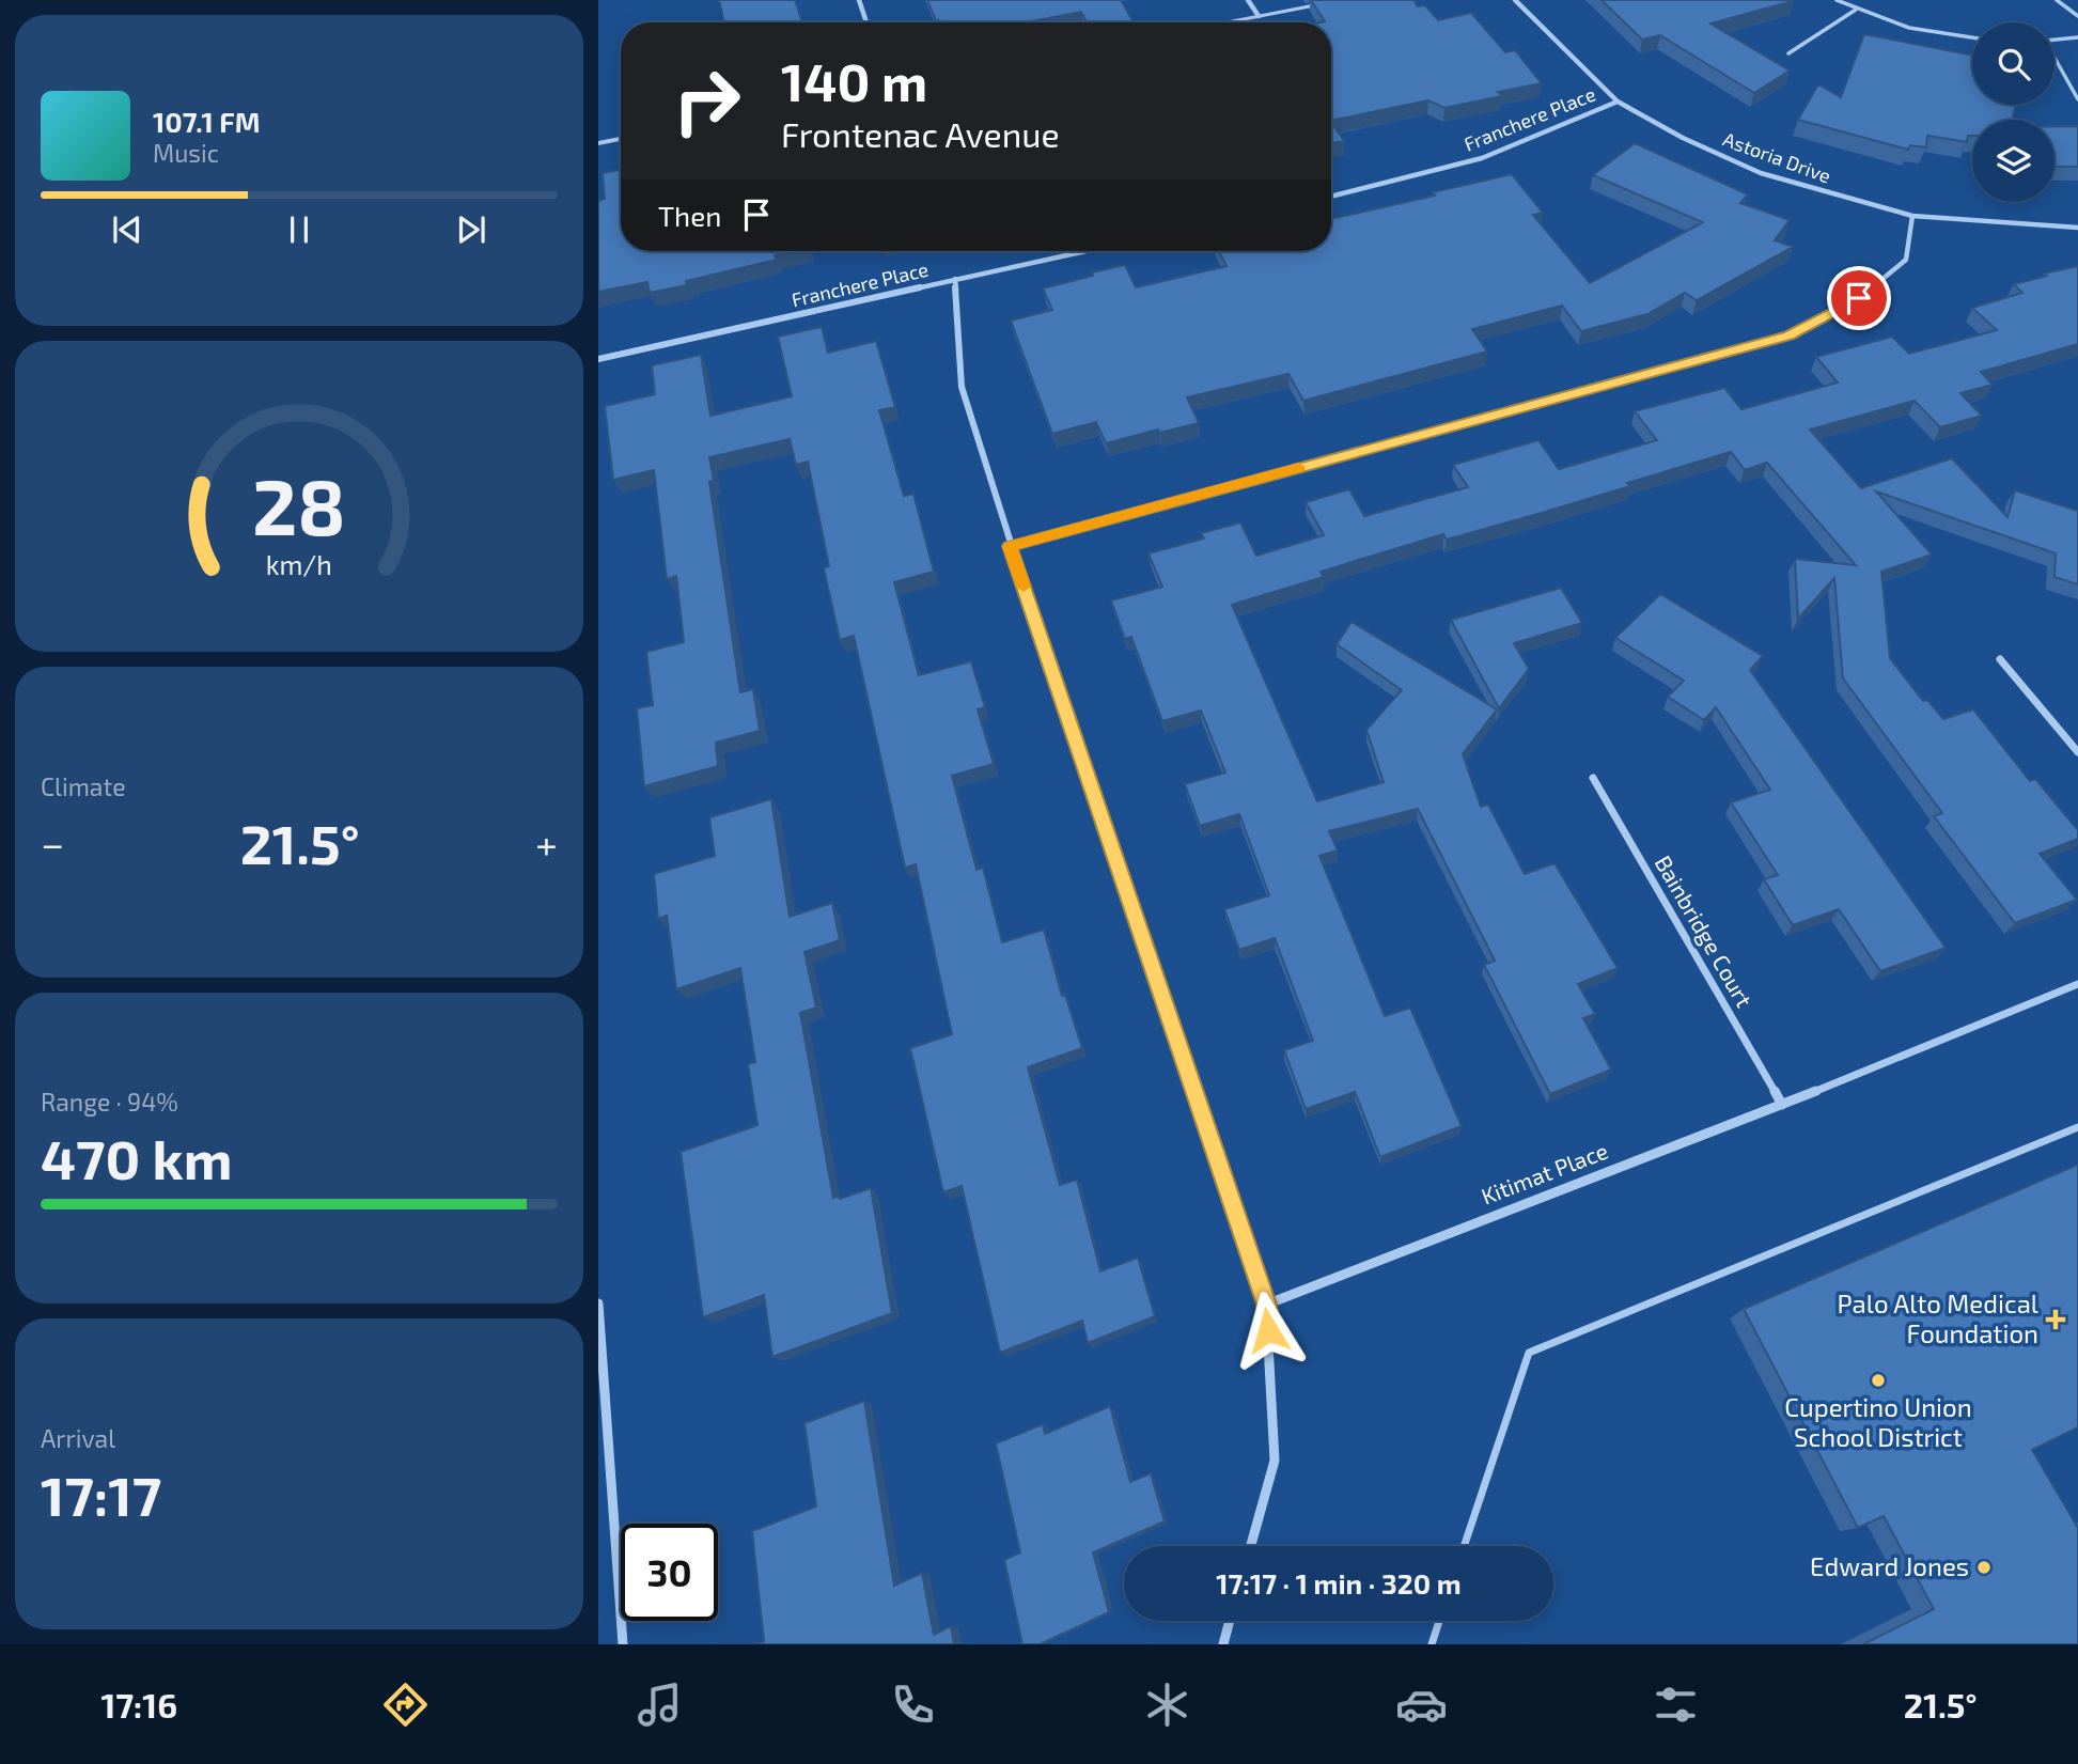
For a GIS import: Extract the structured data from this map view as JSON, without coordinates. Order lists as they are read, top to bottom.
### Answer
{
  "streets": {
    "street": [
      "Franchere Place",
      "Astoria Drive",
      "Bainbridge Court",
      "Kitimat Place"
    ]
  },
  "crossings": [
    ["Franchere Place", "Astoria Drive"],
    ["Bainbridge Court", "Kitimat Place"]
  ],
  "places": {
    "health": ["Palo Alto Medical Foundation"],
    "other": ["Cupertino Union School District", "Edward Jones"]
  },
  "page": {
    "turn": ["140 m", "Frontenac Avenue"],
    "song": ["107.1 FM", "Music"],
    "then": "Then",
    "tile": [
      "Climate",
      ["Range · 94%", "470 km"],
      ["Arrival", "17:17"]
    ],
    "heat": ["−", "21.5°", "+"],
    "limit": "30",
    "trip": "17:17 · 1 min · 320 m",
    "tabs": ["17:16", "21.5°"],
    "gauge": ["28", "km/h"]
  }
}
